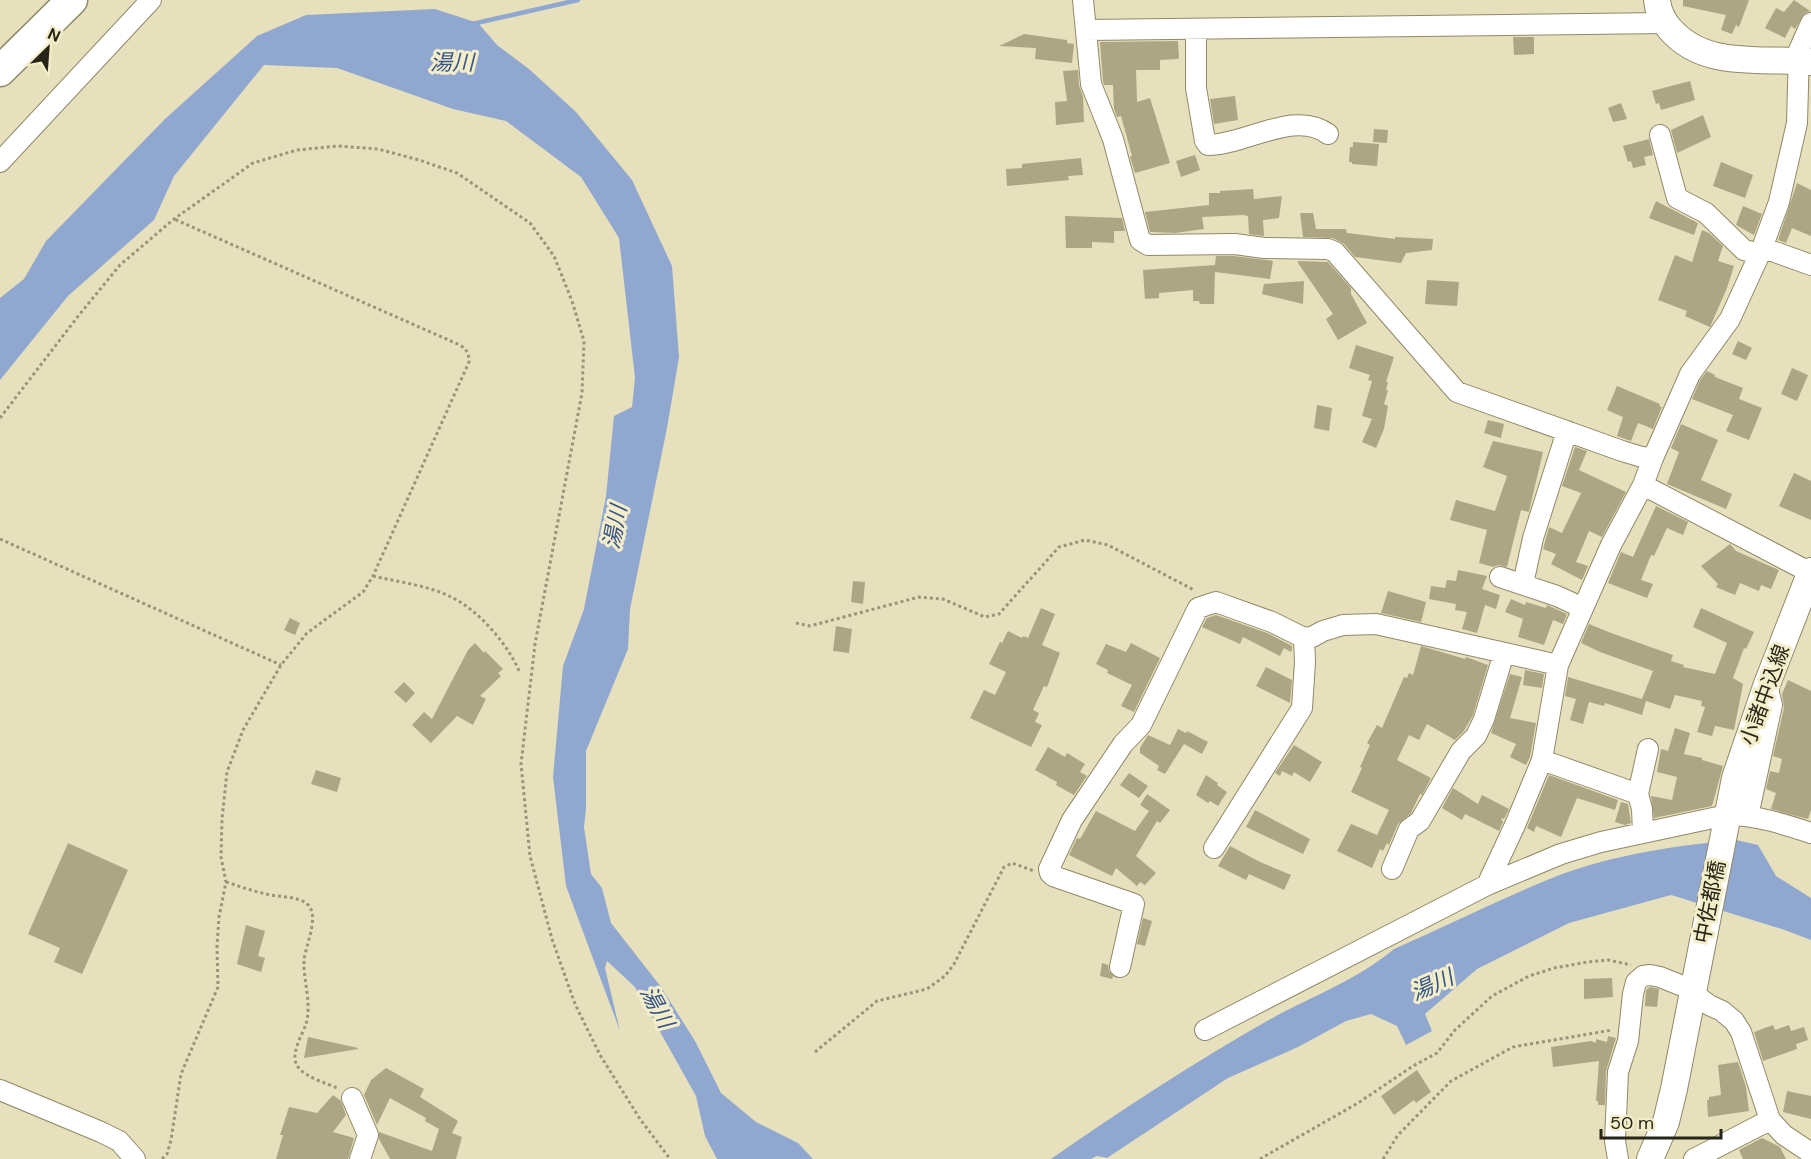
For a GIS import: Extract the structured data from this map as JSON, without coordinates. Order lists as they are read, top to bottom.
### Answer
{
  "streets": {
    "main road": ["小諸中込線", "中佐都橋"]
  },
  "crossings": [
    ["小諸中込線", "中佐都橋"]
  ],
  "water": ["湯川"],
  "scale_bar": "50 m",
  "north": "top right"
}
